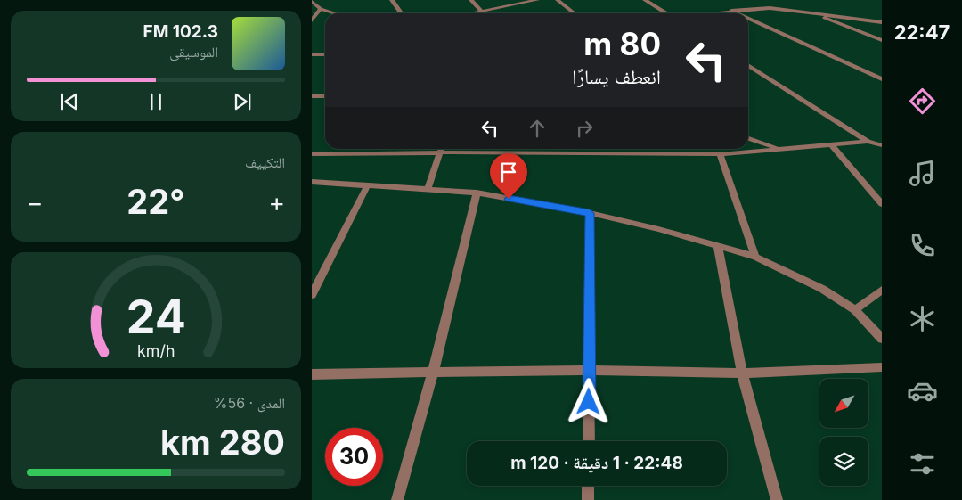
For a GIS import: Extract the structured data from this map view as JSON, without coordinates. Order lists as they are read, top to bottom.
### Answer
{
  "north": "bottom left",
  "page": {
    "tabs": "22:47",
    "turn": ["80 m", "انعطف يسارًا"],
    "song": ["102.3 FM", "الموسيقى"],
    "tile": [
      "التكييف",
      ["المدى · 56%", "280 km"]
    ],
    "heat": ["−", "22°", "+"],
    "limit": "30",
    "trip": "22:48 · 1 دقيقة · 120 m",
    "gauge": ["24", "km/h"]
  }
}
